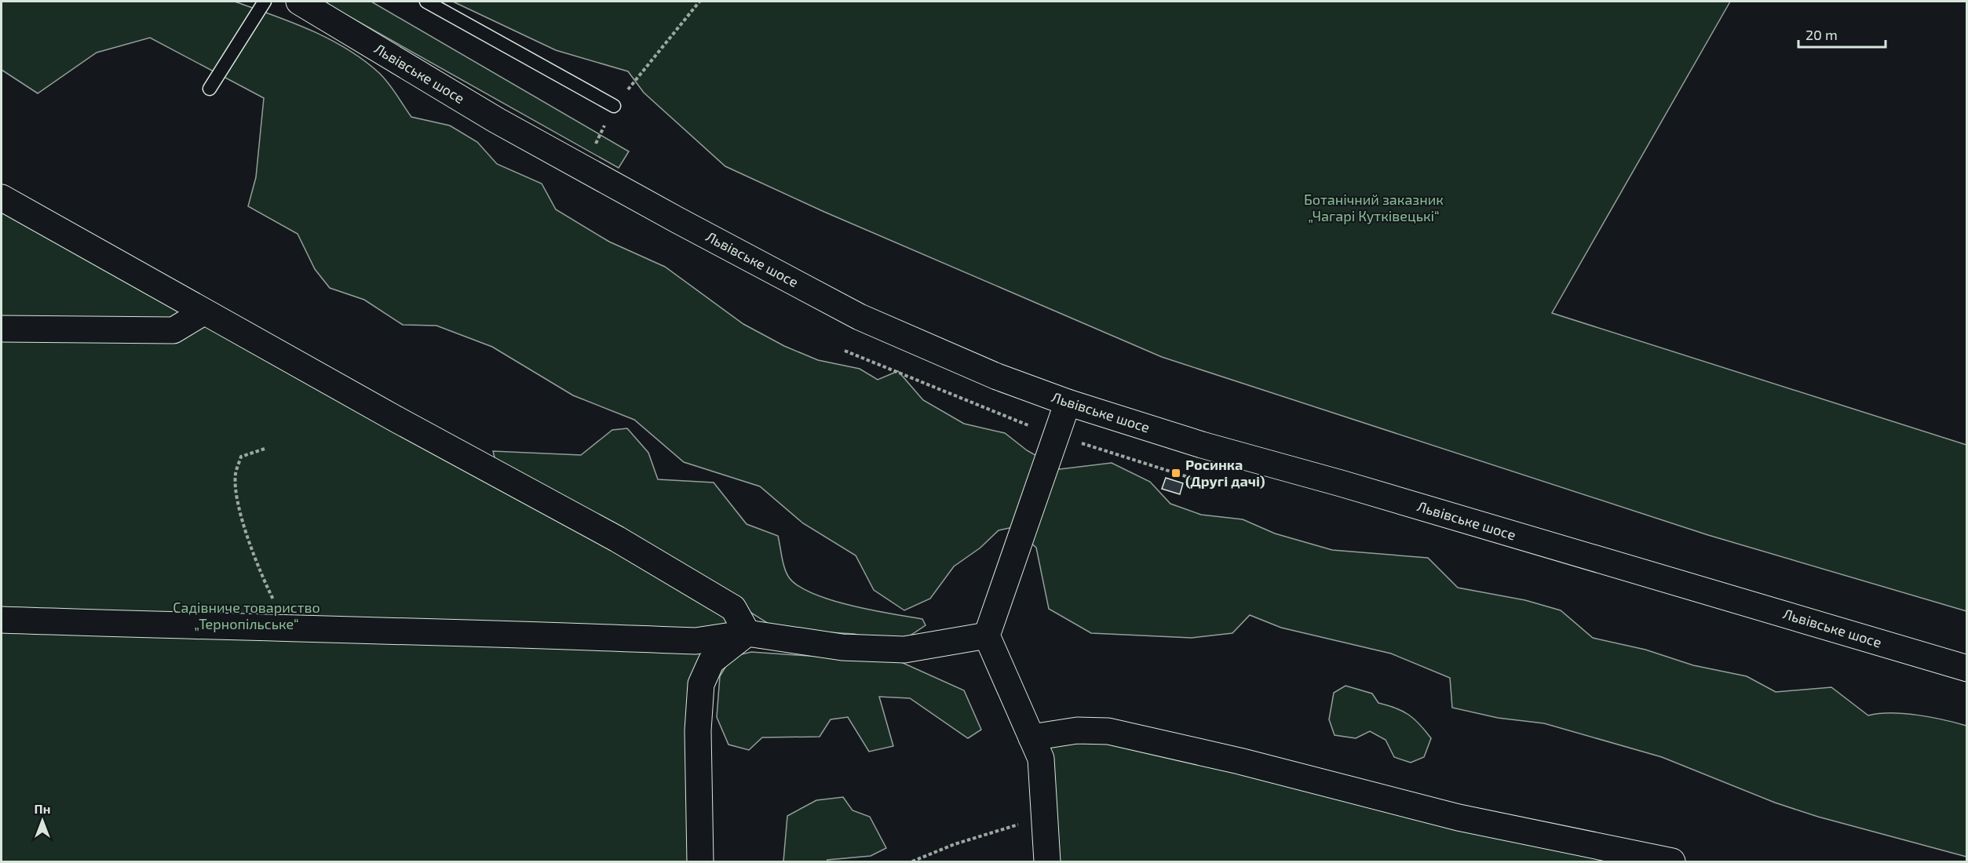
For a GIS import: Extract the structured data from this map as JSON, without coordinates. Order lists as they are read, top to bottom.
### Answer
{
  "streets": {
    "main road": ["Львівське шосе"]
  },
  "parks": ["Ботанічний заказник „Чагарі Кутківецькі“", "Садівниче товариство „Тернопільське“"],
  "places": {
    "transit": ["Росинка (Другі дачі)"]
  },
  "scale_bar": "20 m",
  "north": "top"
}
